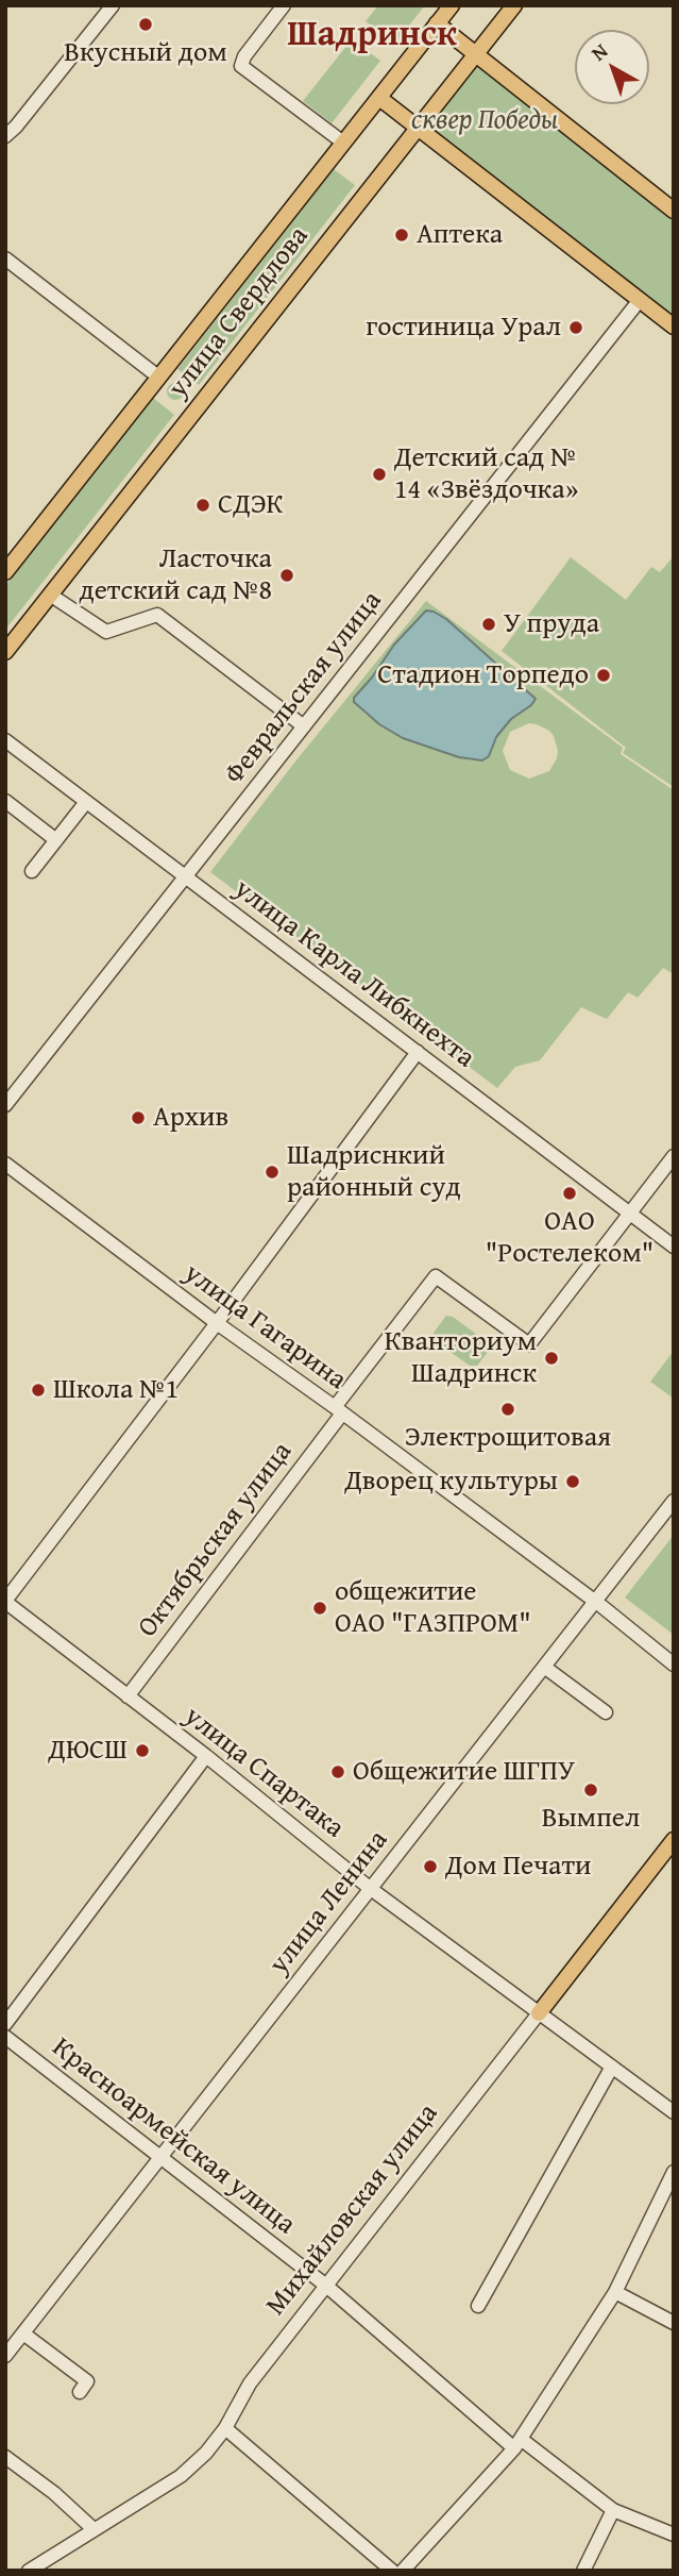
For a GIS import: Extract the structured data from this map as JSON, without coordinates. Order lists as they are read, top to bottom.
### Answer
{
  "streets": {
    "main road": ["улица Свердлова", "Михайловская улица"],
    "street": [
      "Февральская улица",
      "улица Карла Либкнехта",
      "улица Гагарина",
      "Октябрьская улица",
      "улица Спартака",
      "улица Ленина",
      "Красноармейская улица"
    ]
  },
  "crossings": [
    ["Февральская улица", "улица Карла Либкнехта"],
    ["улица Карла Либкнехта", "Октябрьская улица"],
    ["улица Гагарина", "Октябрьская улица"],
    ["улица Гагарина", "улица Ленина"],
    ["Октябрьская улица", "улица Спартака"],
    ["улица Спартака", "улица Ленина"],
    ["улица Спартака", "Михайловская улица"],
    ["улица Ленина", "Красноармейская улица"],
    ["Красноармейская улица", "Михайловская улица"]
  ],
  "districts": ["Шадринск"],
  "parks": ["сквер Победы"],
  "places": [
    "Вкусный дом",
    "Аптека",
    "гостиница Урал",
    "Детский сад № 14 «Звёздочка»",
    "СДЭК",
    "Ласточка детский сад №8",
    "У пруда",
    "Стадион Торпедо",
    "Архив",
    "Шадриснкий районный суд",
    "ОАО \"Ростелеком\"",
    "Кванториум Шадринск",
    "Школа №1",
    "Электрощитовая",
    "Дворец культуры",
    "общежитие ОАО \"ГАЗПРОМ\"",
    "ДЮСШ",
    "Общежитие ШГПУ",
    "Вымпел",
    "Дом Печати"
  ],
  "north": "top left"
}
